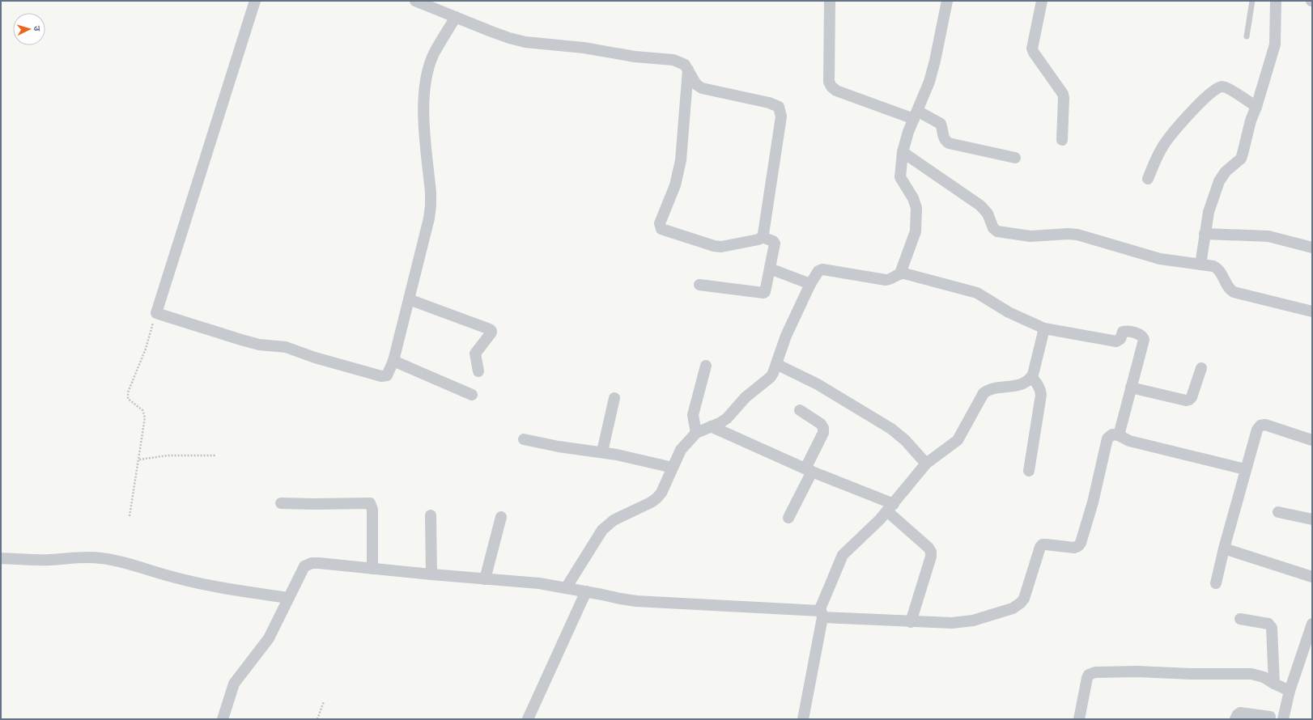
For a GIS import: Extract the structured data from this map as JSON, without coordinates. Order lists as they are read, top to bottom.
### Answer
{
  "north": "right"
}
